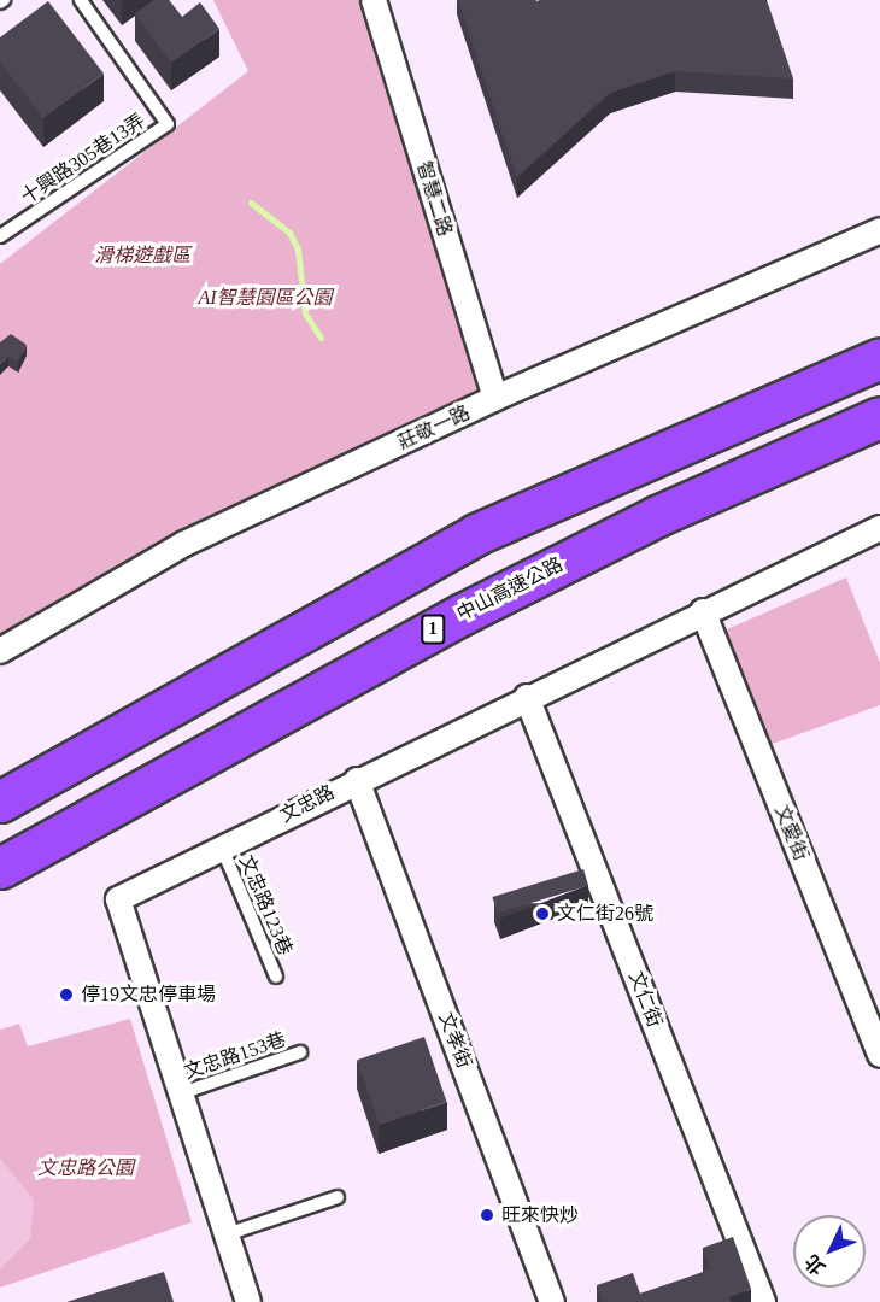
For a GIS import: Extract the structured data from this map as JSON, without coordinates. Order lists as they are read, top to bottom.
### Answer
{
  "streets": {
    "highway": ["中山高速公路", "1"],
    "street": [
      "智慧二路",
      "莊敬一路",
      "文忠路",
      "文愛街",
      "文仁街",
      "文孝街"
    ],
    "lane": ["十興路305巷13弄", "文忠路123巷", "文忠路153巷"]
  },
  "crossings": [
    ["智慧二路", "莊敬一路"],
    ["文忠路", "文愛街"],
    ["文忠路", "文忠路123巷"],
    ["文忠路", "文仁街"],
    ["文忠路", "文孝街"],
    ["文忠路", "文忠路153巷"]
  ],
  "parks": ["滑梯遊戲區", "AI智慧園區公園", "文忠路公園"],
  "places": ["文仁街26號", "停19文忠停車場", "旺來快炒"],
  "north": "bottom left"
}
